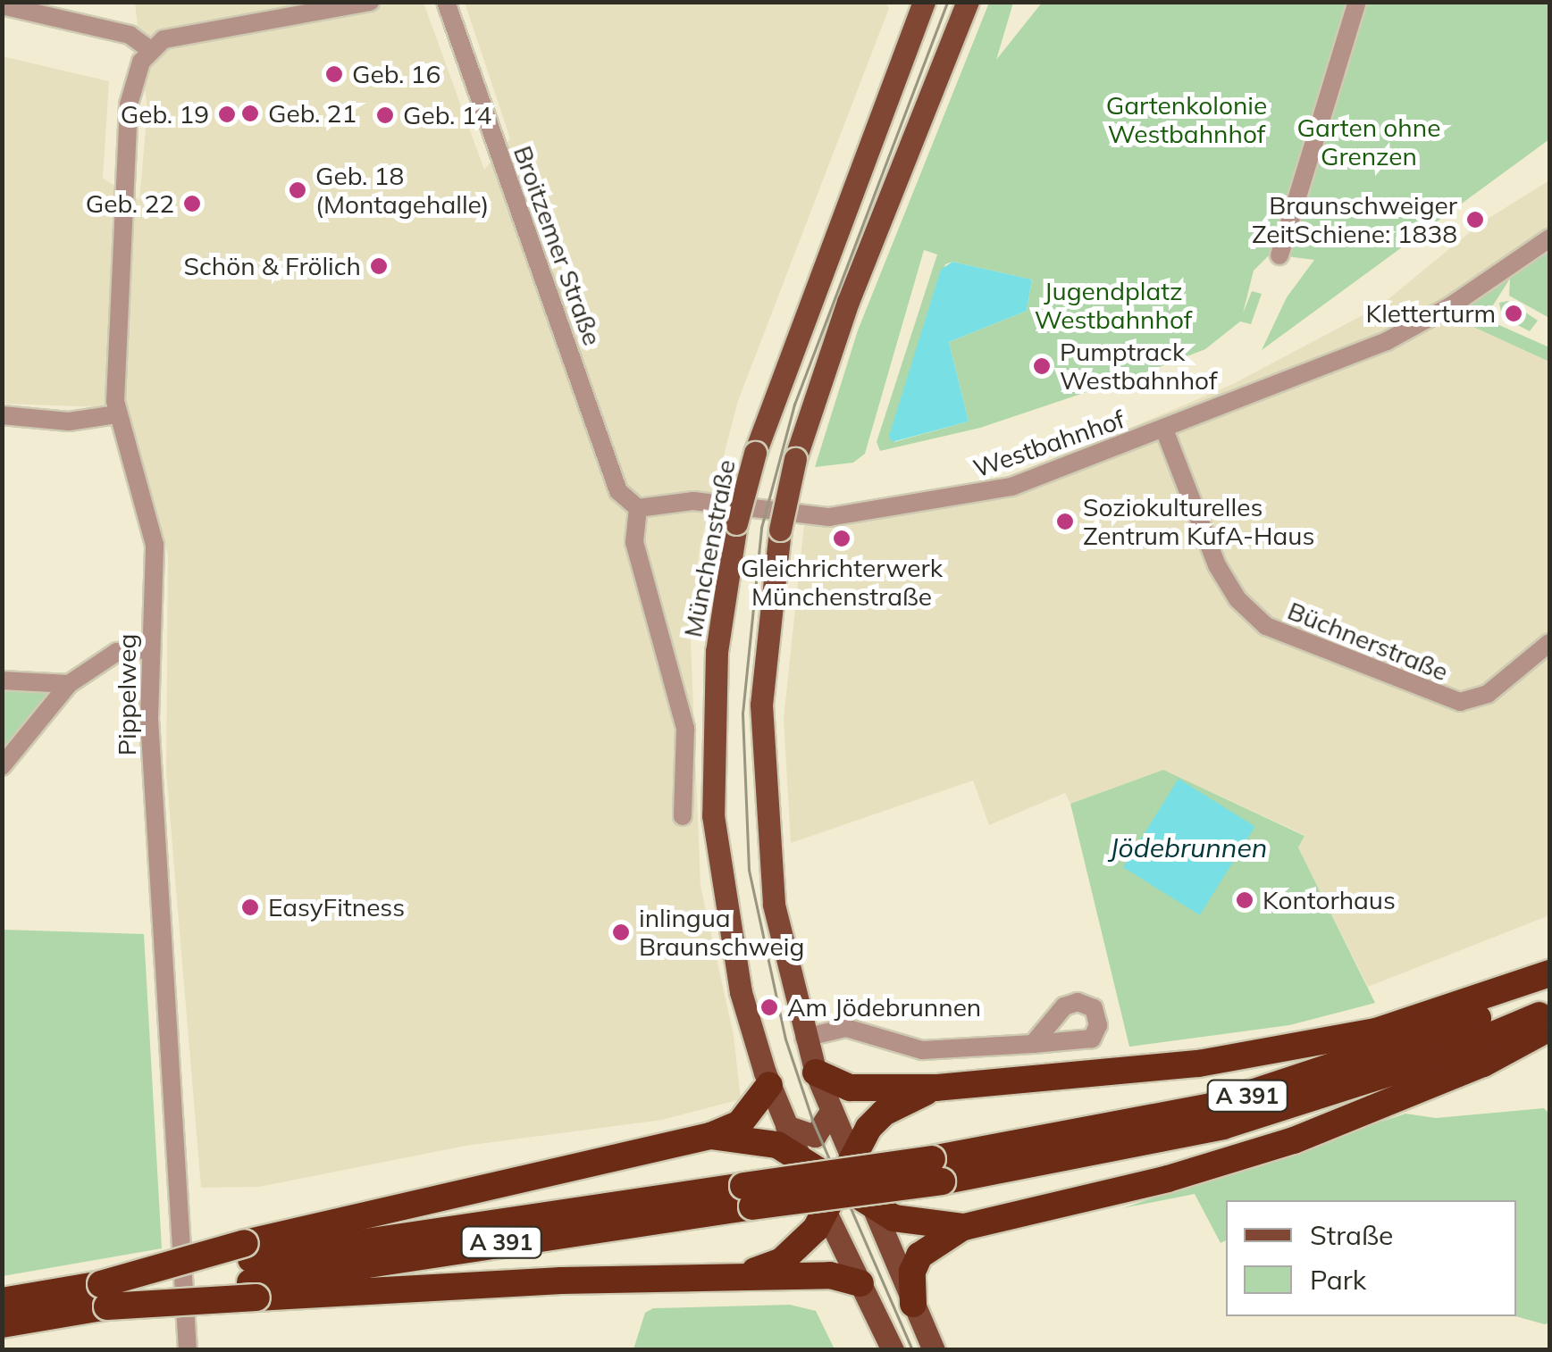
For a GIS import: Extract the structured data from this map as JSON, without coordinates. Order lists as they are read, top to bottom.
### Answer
{
  "streets": {
    "highway": ["A 391"],
    "main road": ["Münchenstraße"],
    "street": [
      "Broitzemer Straße",
      "Westbahnhof",
      "Büchnerstraße",
      "Pippelweg"
    ]
  },
  "crossings": [
    ["Broitzemer Straße", "Westbahnhof"],
    ["Westbahnhof", "Büchnerstraße"]
  ],
  "water": ["Jödebrunnen"],
  "parks": ["Gartenkolonie Westbahnhof", "Garten ohne Grenzen", "Jugendplatz Westbahnhof"],
  "places": [
    "Geb. 16",
    "Geb. 21",
    "Geb. 19",
    "Geb. 14",
    "Geb. 18 (Montagehalle)",
    "Geb. 22",
    "Braunschweiger ZeitSchiene: 1838",
    "Schön & Frölich",
    "Kletterturm",
    "Pumptrack Westbahnhof",
    "Soziokulturelles Zentrum KufA-Haus",
    "Gleichrichterwerk Münchenstraße",
    "Kontorhaus",
    "EasyFitness",
    "inlingua Braunschweig",
    "Am Jödebrunnen"
  ],
  "legend": ["Straße", "Park"]
}
